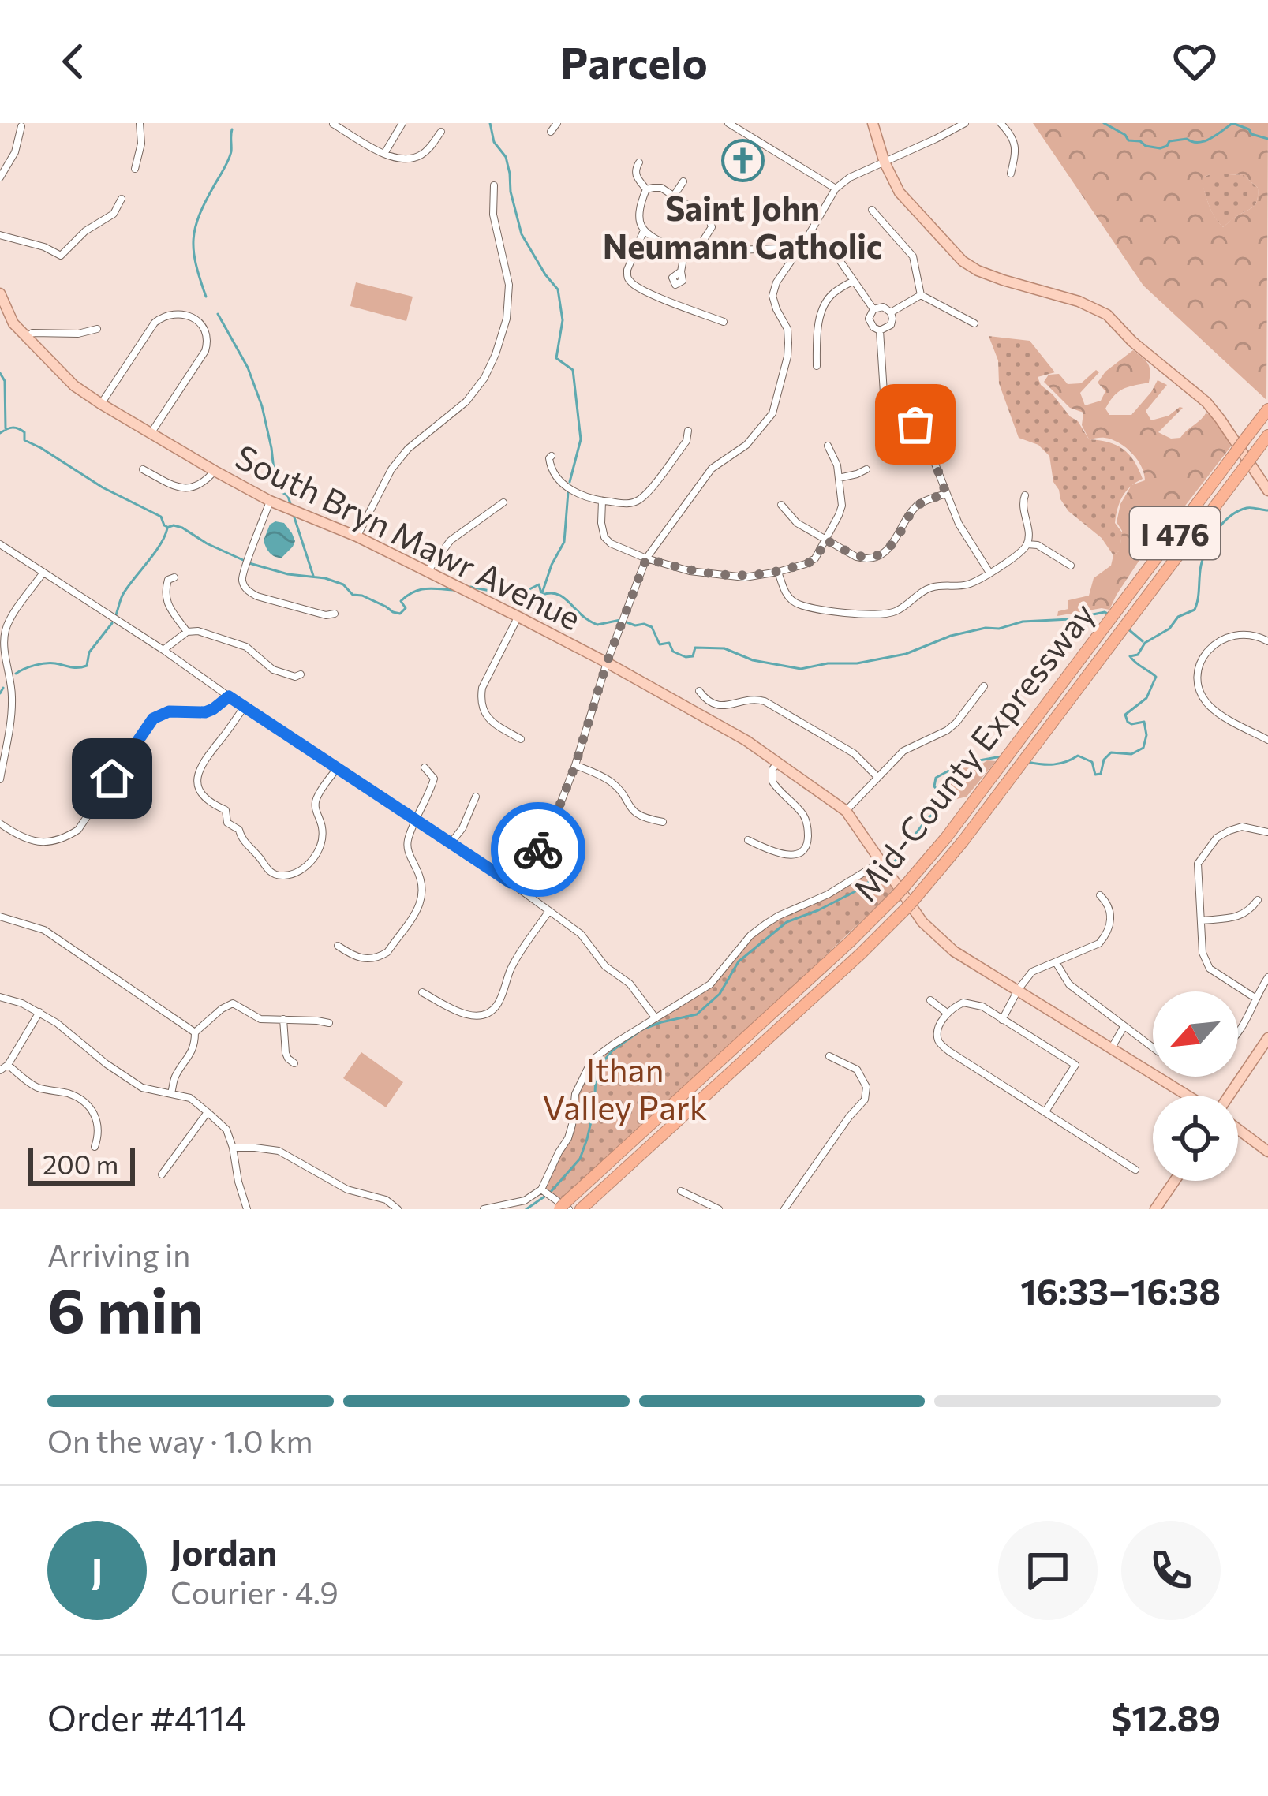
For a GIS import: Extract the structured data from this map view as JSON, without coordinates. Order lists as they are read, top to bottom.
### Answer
{
  "streets": {
    "highway": ["I 476", "Mid-County Expressway"],
    "main road": ["South Bryn Mawr Avenue"]
  },
  "parks": ["Ithan Valley Park"],
  "places": {
    "church": ["Saint John Neumann Catholic"]
  },
  "scale_bar": "200 m",
  "north": "bottom left",
  "page": {
    "header": "Parcelo",
    "scale": "200 m",
    "heading": ["6 min", "Arriving in", "16:33–16:38"],
    "panel": [
      "Jordan",
      "Courier · 4.9",
      "Order #4114",
      "$12.89"
    ],
    "bar": "On the way · 1.0 km",
    "round": "J"
  }
}
